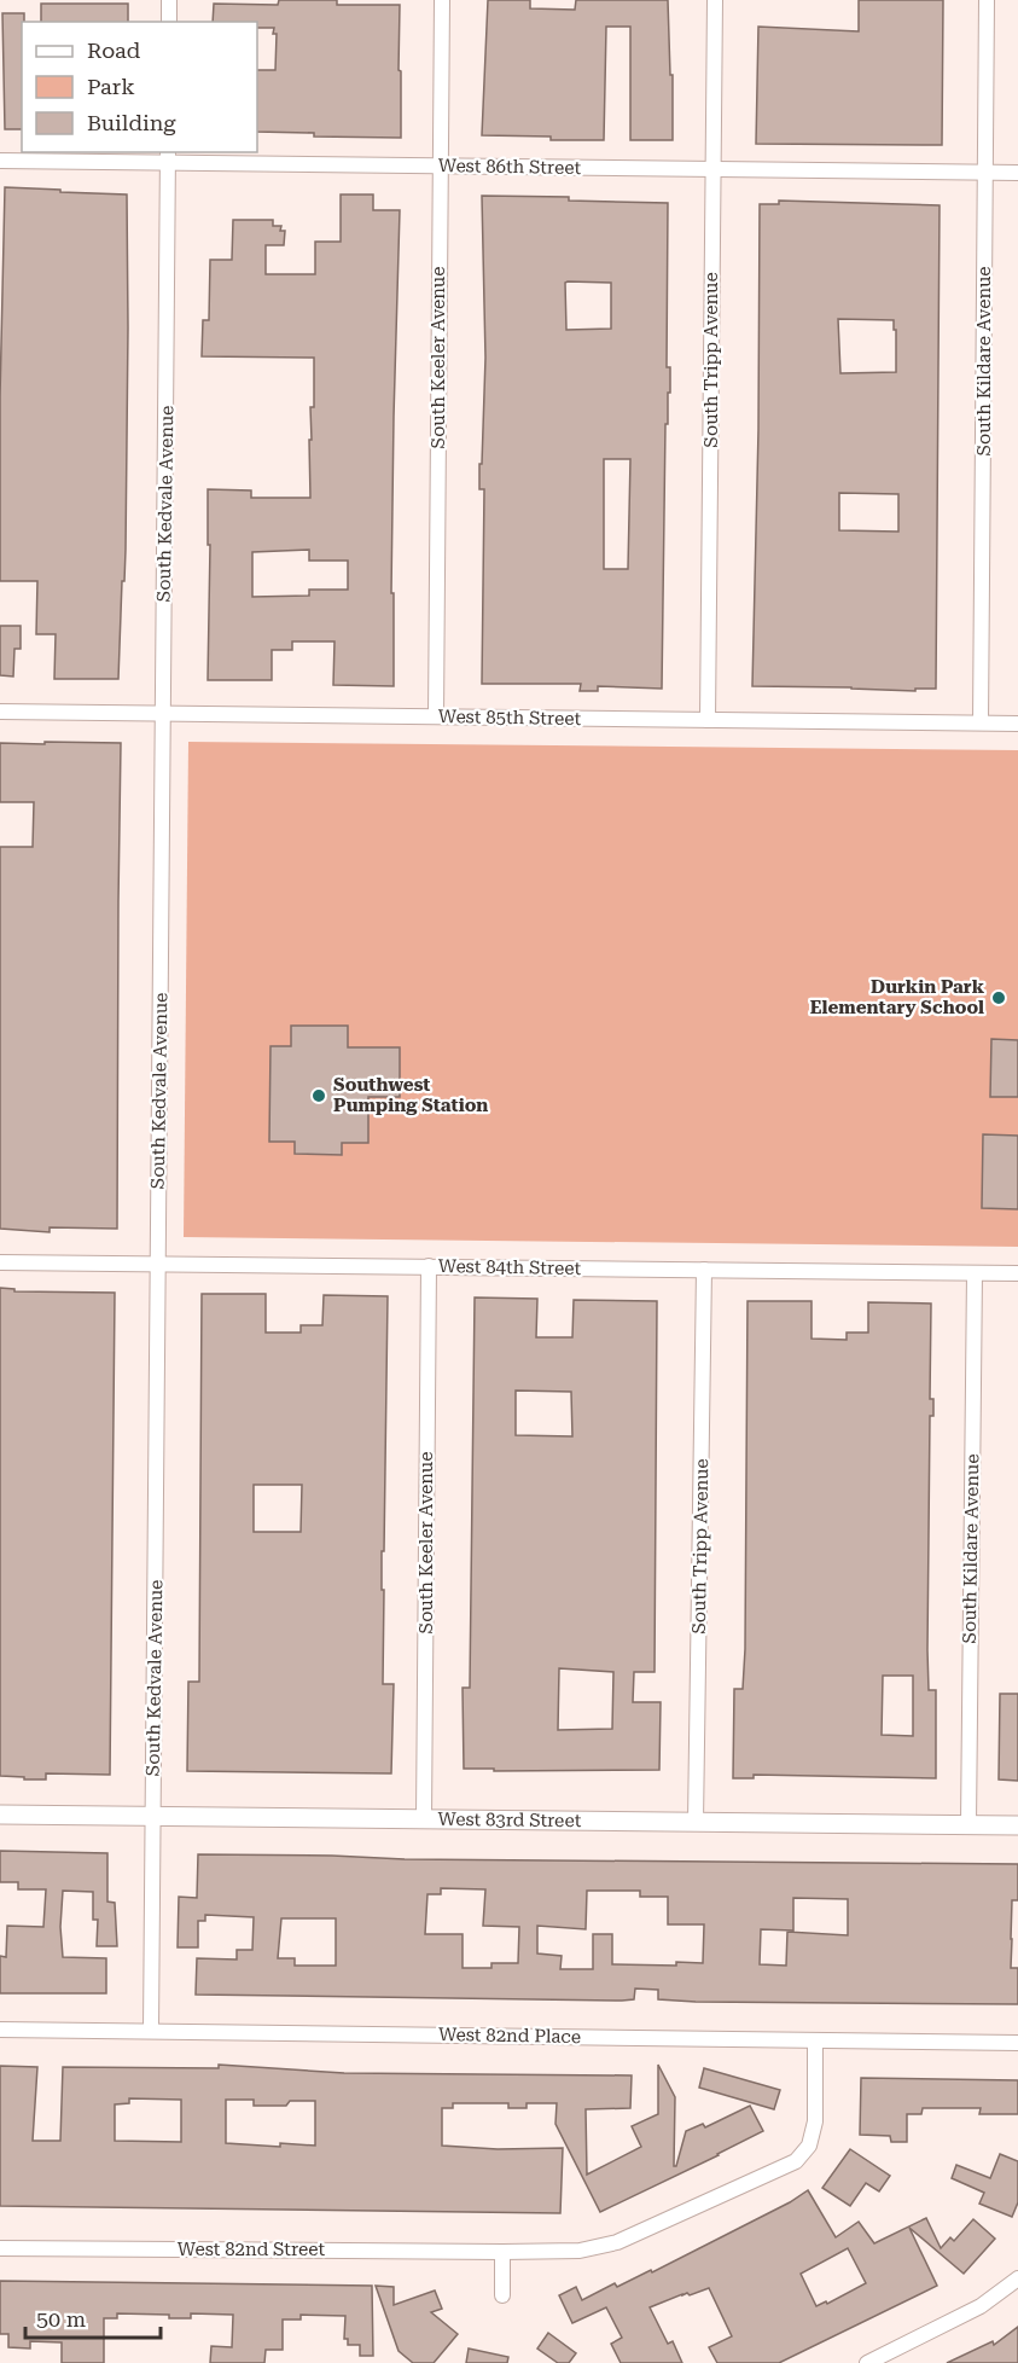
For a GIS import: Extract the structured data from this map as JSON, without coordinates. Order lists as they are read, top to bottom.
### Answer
{
  "streets": {
    "street": [
      "West 86th Street",
      "South Keeler Avenue",
      "South Tripp Avenue",
      "South Kildare Avenue",
      "South Kedvale Avenue",
      "West 85th Street",
      "West 84th Street",
      "West 83rd Street",
      "West 82nd Place",
      "West 82nd Street"
    ]
  },
  "crossings": [
    ["West 86th Street", "South Keeler Avenue"],
    ["West 86th Street", "South Tripp Avenue"],
    ["West 86th Street", "South Kildare Avenue"],
    ["West 86th Street", "South Kedvale Avenue"],
    ["South Keeler Avenue", "West 85th Street"],
    ["South Keeler Avenue", "West 84th Street"],
    ["South Keeler Avenue", "West 83rd Street"],
    ["South Tripp Avenue", "West 85th Street"],
    ["South Tripp Avenue", "West 84th Street"],
    ["South Tripp Avenue", "West 83rd Street"],
    ["South Kildare Avenue", "West 85th Street"],
    ["South Kildare Avenue", "West 84th Street"],
    ["South Kildare Avenue", "West 83rd Street"],
    ["South Kedvale Avenue", "West 85th Street"],
    ["South Kedvale Avenue", "West 84th Street"],
    ["South Kedvale Avenue", "West 83rd Street"],
    ["South Kedvale Avenue", "West 82nd Place"],
    ["West 82nd Place", "West 82nd Street"]
  ],
  "places": ["Durkin Park Elementary School", "Southwest Pumping Station"],
  "legend": ["Road", "Park", "Building"],
  "scale_bar": "50 m"
}
